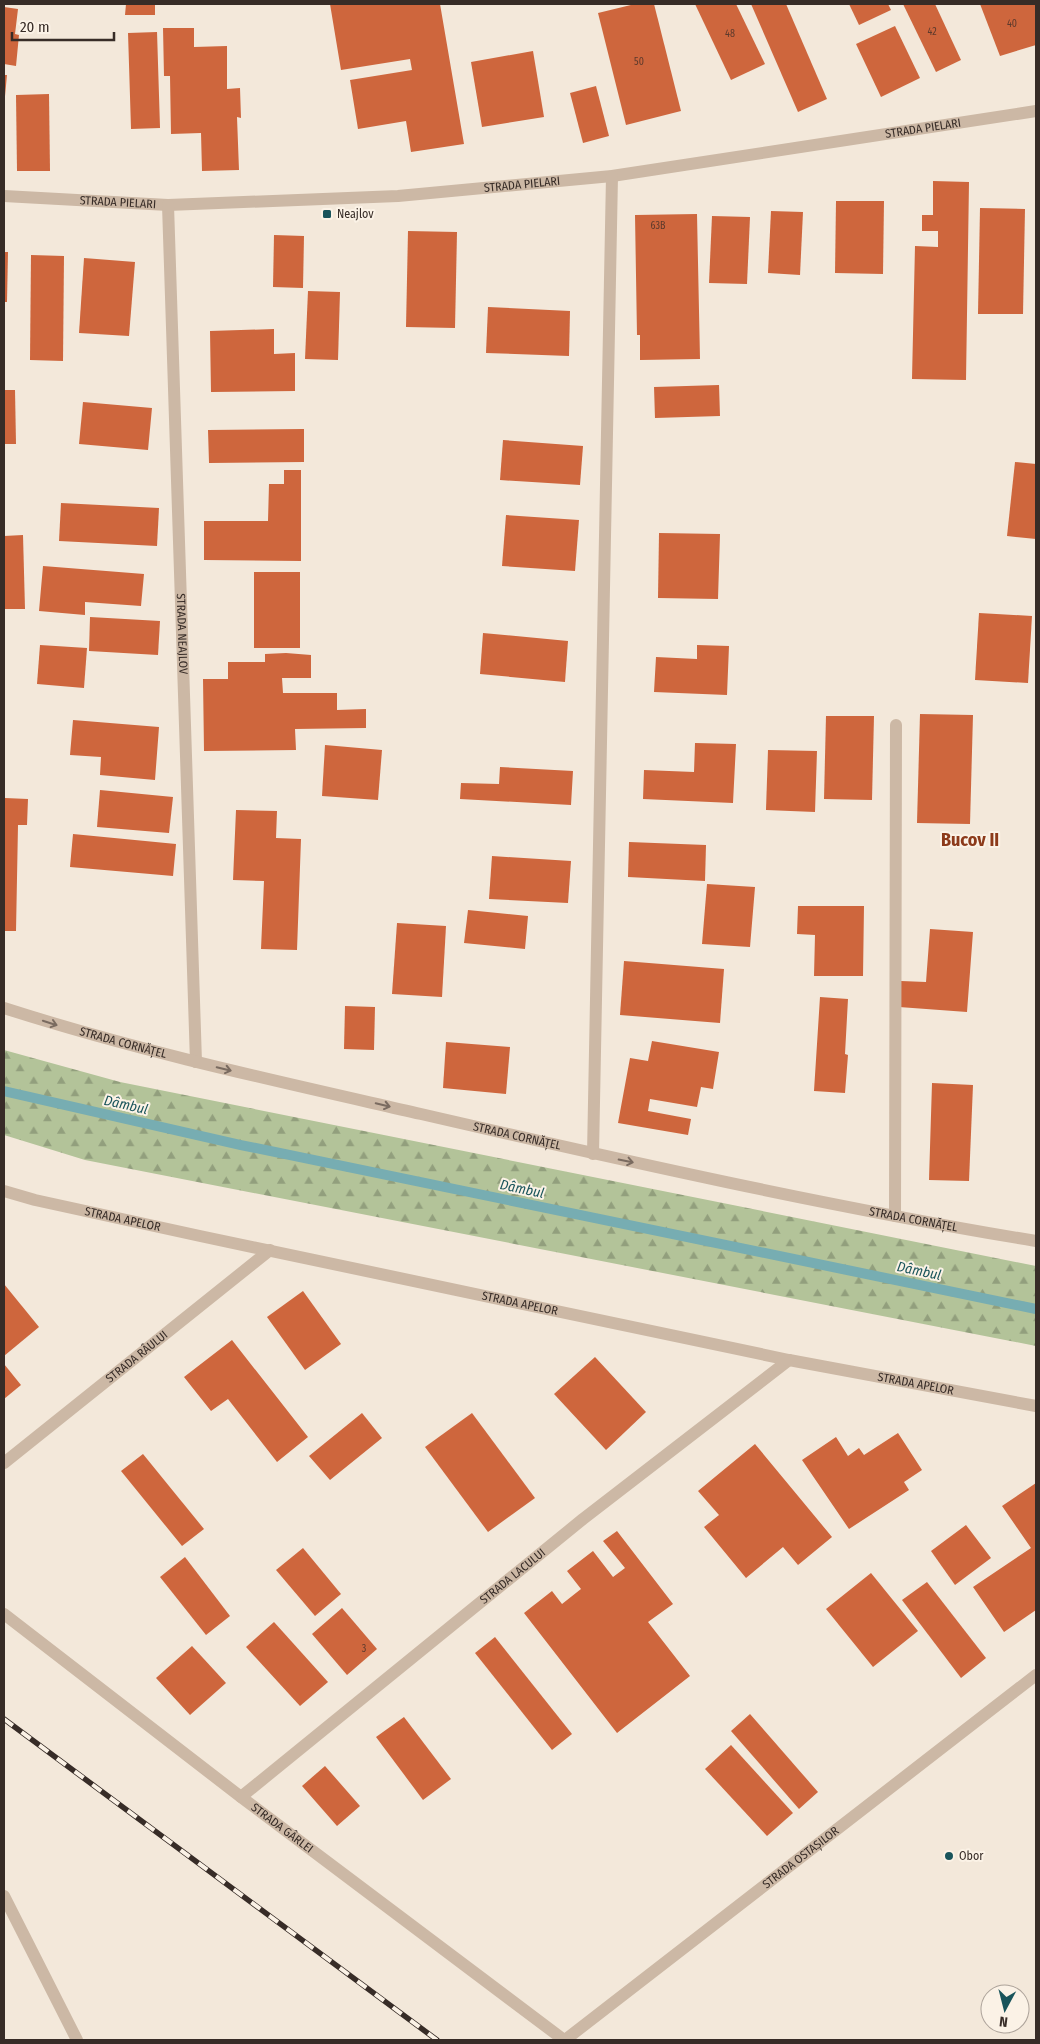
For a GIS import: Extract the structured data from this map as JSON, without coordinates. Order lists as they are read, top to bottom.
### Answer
{
  "streets": {
    "street": [
      "STRADA PIELARI",
      "STRADA NEAJLOV",
      "STRADA CORNĂȚEL",
      "STRADA APELOR",
      "STRADA RÂULUI",
      "STRADA LACULUI",
      "STRADA GÂRLEI",
      "STRADA OSTAȘILOR"
    ]
  },
  "crossings": [
    ["STRADA PIELARI", "STRADA NEAJLOV"],
    ["STRADA NEAJLOV", "STRADA CORNĂȚEL"],
    ["STRADA APELOR", "STRADA RÂULUI"],
    ["STRADA APELOR", "STRADA LACULUI"],
    ["STRADA LACULUI", "STRADA GÂRLEI"],
    ["STRADA GÂRLEI", "STRADA OSTAȘILOR"]
  ],
  "one_way": ["STRADA CORNĂȚEL"],
  "districts": ["Bucov II"],
  "water": ["Dâmbul"],
  "places": {
    "transit": ["Neajlov"],
    "other": ["Obor"]
  },
  "house_numbers": [
    "40",
    "42",
    "48",
    "50",
    "63B",
    "3"
  ],
  "scale_bar": "20 m",
  "north": "bottom"
}
